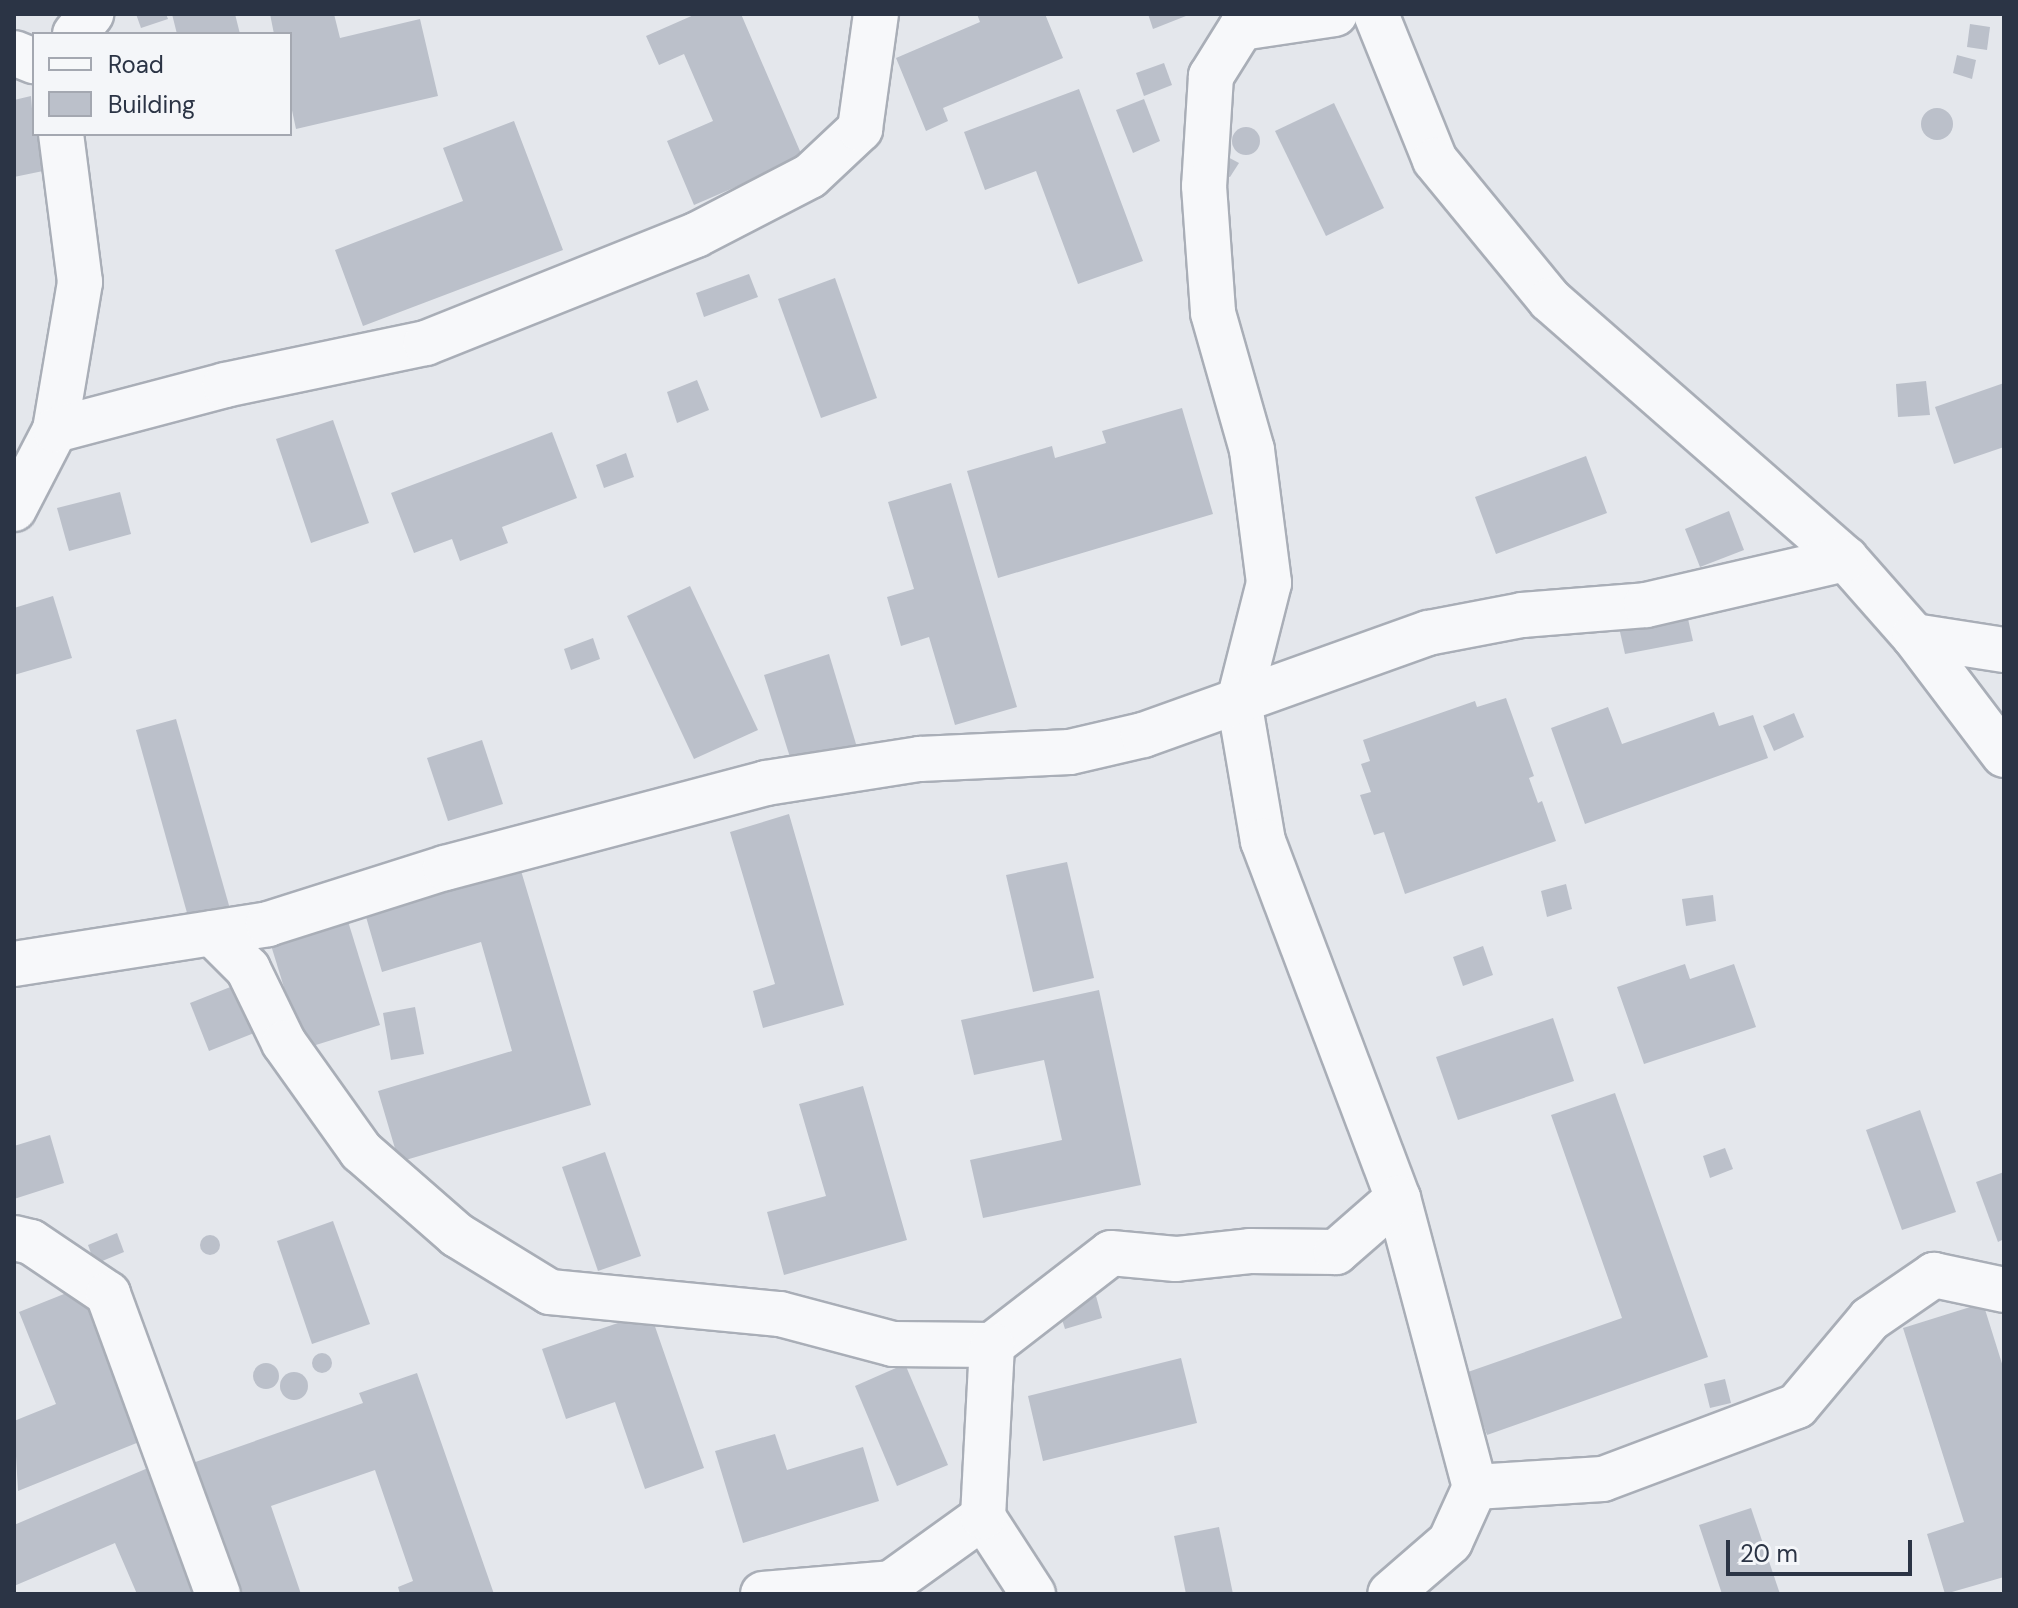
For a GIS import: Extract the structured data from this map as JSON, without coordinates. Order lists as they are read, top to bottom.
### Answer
{
  "legend": ["Road", "Building"],
  "scale_bar": "20 m"
}
